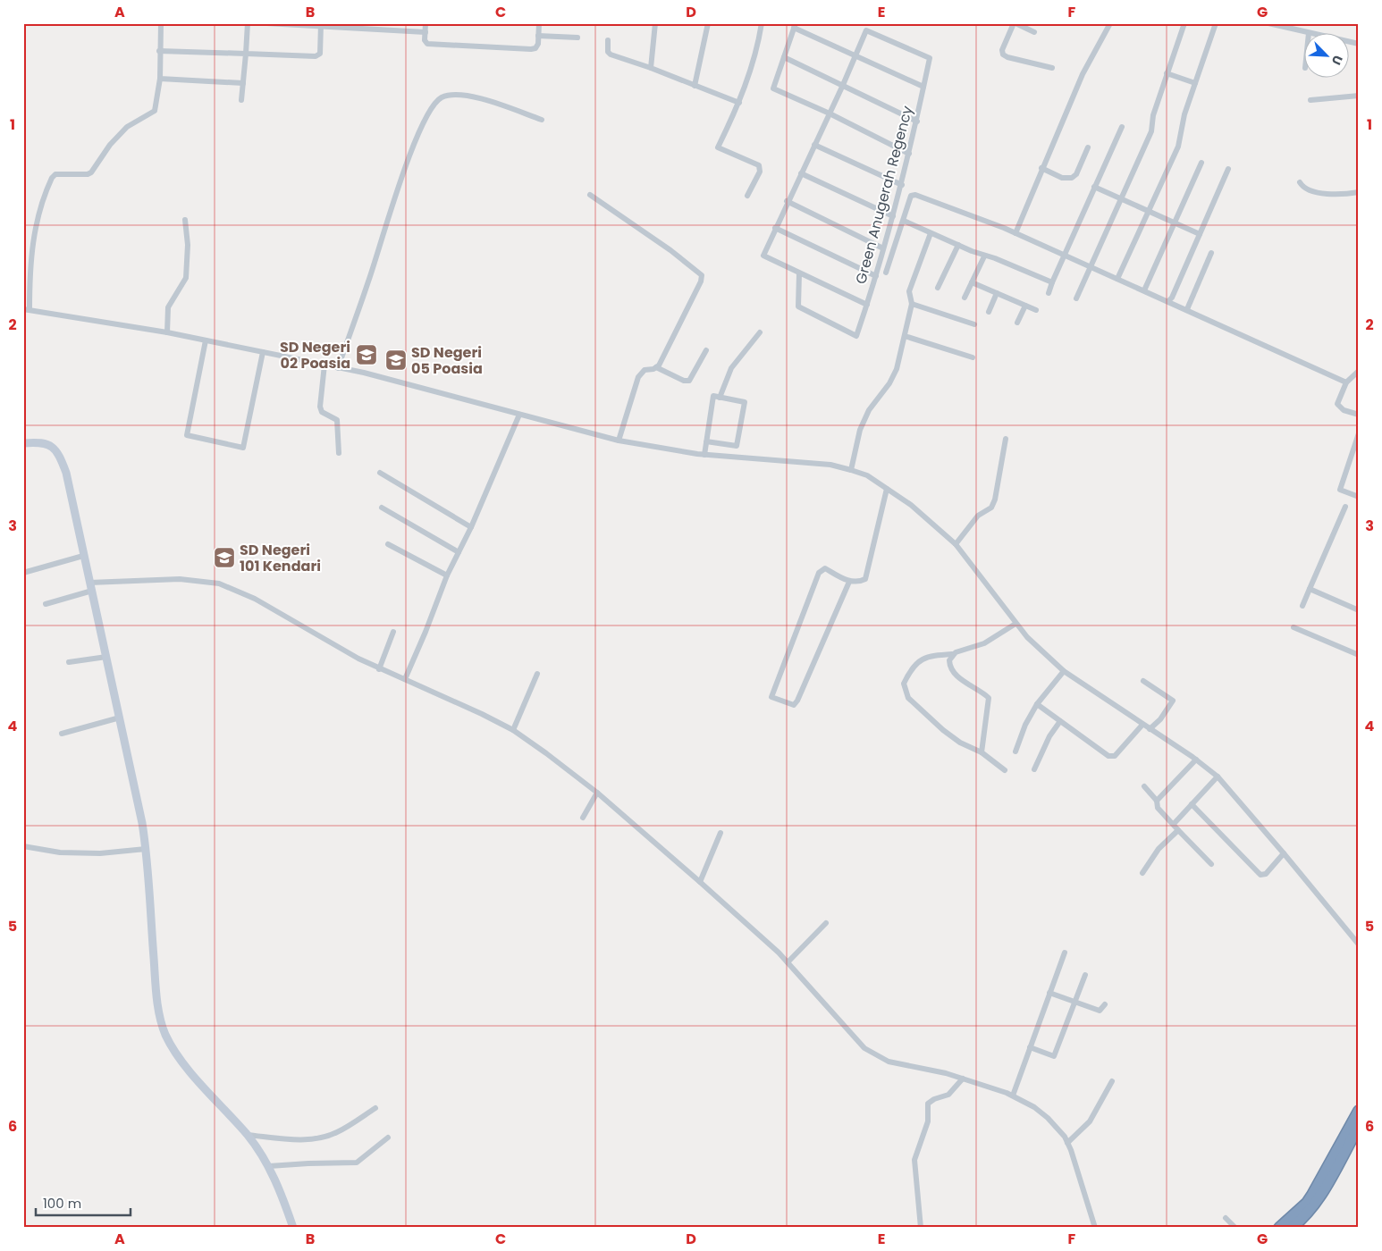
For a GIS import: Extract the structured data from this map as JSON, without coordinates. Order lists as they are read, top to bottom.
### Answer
{
  "streets": {
    "street": ["Green Anugerah Regency"]
  },
  "places": {
    "school or university": ["SD Negeri 02 Poasia", "SD Negeri 05 Poasia", "SD Negeri 101 Kendari"]
  },
  "scale_bar": "100 m",
  "north": "bottom right",
  "grid": {
    "columns": [
      "A",
      "B",
      "C",
      "D",
      "E",
      "F",
      "G"
    ],
    "rows": [
      "1",
      "2",
      "3",
      "4",
      "5",
      "6"
    ]
  }
}
